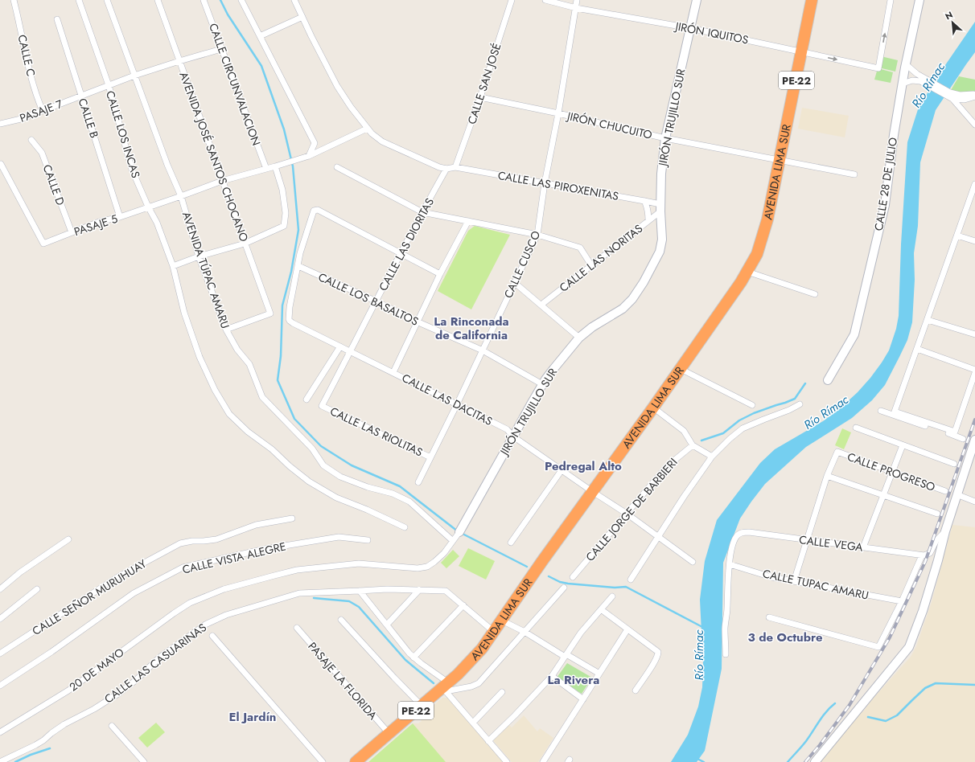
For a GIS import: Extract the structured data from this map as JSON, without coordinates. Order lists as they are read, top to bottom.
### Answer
{
  "streets": {
    "highway": ["PE-22", "AVENIDA LIMA SUR"],
    "street": [
      "JIRÓN IQUITOS",
      "CALLE C",
      "CALLE SAN JOSÉ",
      "CALLE CIRCUNVALACION",
      "PASAJE 7",
      "JIRÓN TRUJILLO SUR",
      "CALLE B",
      "JIRÓN CHUCUITO",
      "CALLE LOS INCAS",
      "AVENIDA JOSÉ SANTOS CHOCANO",
      "CALLE 28 DE JULIO",
      "CALLE D",
      "CALLE LAS PIROXENITAS",
      "PASAJE 5",
      "CALLE LAS DIORITAS",
      "CALLE LAS NORITAS",
      "CALLE CUSCO",
      "AVENIDA TÚPAC AMARU",
      "CALLE LOS BASALTOS",
      "CALLE LAS DACITAS",
      "CALLE LAS RIOLITAS",
      "CALLE PROGRESO",
      "CALLE JORGE DE BARBIERI",
      "CALLE VEGA",
      "CALLE VISTA ALEGRE",
      "CALLE TUPAC AMARU",
      "CALLE SEÑOR MURUHUAY",
      "CALLE LAS CASUARINAS",
      "20 DE MAYO",
      "PASAJE LA FLORIDA"
    ]
  },
  "crossings": [
    ["JIRÓN IQUITOS", "JIRÓN TRUJILLO SUR"],
    ["JIRÓN IQUITOS", "AVENIDA LIMA SUR"],
    ["JIRÓN IQUITOS", "CALLE CUSCO"],
    ["CALLE C", "PASAJE 7"],
    ["CALLE SAN JOSÉ", "JIRÓN CHUCUITO"],
    ["CALLE SAN JOSÉ", "CALLE LAS PIROXENITAS"],
    ["CALLE CIRCUNVALACION", "PASAJE 7"],
    ["CALLE CIRCUNVALACION", "PASAJE 5"],
    ["PASAJE 7", "CALLE B"],
    ["PASAJE 7", "CALLE LOS INCAS"],
    ["PASAJE 7", "AVENIDA JOSÉ SANTOS CHOCANO"],
    ["PASAJE 7", "AVENIDA TÚPAC AMARU"],
    ["JIRÓN TRUJILLO SUR", "JIRÓN CHUCUITO"],
    ["JIRÓN TRUJILLO SUR", "CALLE LAS PIROXENITAS"],
    ["JIRÓN TRUJILLO SUR", "CALLE LAS NORITAS"],
    ["JIRÓN TRUJILLO SUR", "CALLE LOS BASALTOS"],
    ["JIRÓN TRUJILLO SUR", "CALLE LAS DACITAS"],
    ["JIRÓN TRUJILLO SUR", "20 DE MAYO"],
    ["CALLE B", "PASAJE 5"],
    ["JIRÓN CHUCUITO", "AVENIDA LIMA SUR"],
    ["JIRÓN CHUCUITO", "CALLE CUSCO"],
    ["CALLE LOS INCAS", "PASAJE 5"],
    ["AVENIDA JOSÉ SANTOS CHOCANO", "PASAJE 5"],
    ["AVENIDA JOSÉ SANTOS CHOCANO", "AVENIDA TÚPAC AMARU"],
    ["AVENIDA LIMA SUR", "CALLE LAS DACITAS"],
    ["AVENIDA LIMA SUR", "CALLE LAS CASUARINAS"],
    ["AVENIDA LIMA SUR", "PASAJE LA FLORIDA"],
    ["CALLE D", "PASAJE 5"],
    ["CALLE LAS PIROXENITAS", "CALLE LAS NORITAS"],
    ["CALLE LAS PIROXENITAS", "CALLE CUSCO"],
    ["PASAJE 5", "AVENIDA TÚPAC AMARU"],
    ["CALLE LAS DIORITAS", "CALLE LOS BASALTOS"],
    ["CALLE LAS DIORITAS", "CALLE LAS DACITAS"],
    ["CALLE LAS DIORITAS", "CALLE LAS RIOLITAS"],
    ["CALLE CUSCO", "CALLE LOS BASALTOS"],
    ["CALLE CUSCO", "CALLE LAS DACITAS"],
    ["CALLE CUSCO", "CALLE LAS RIOLITAS"],
    ["AVENIDA TÚPAC AMARU", "20 DE MAYO"],
    ["CALLE LOS BASALTOS", "CALLE LAS DACITAS"],
    ["CALLE LAS DACITAS", "CALLE JORGE DE BARBIERI"],
    ["CALLE VEGA", "CALLE TUPAC AMARU"]
  ],
  "districts": [
    "La Rinconada de California",
    "Pedregal Alto",
    "3 de Octubre",
    "La Rivera",
    "El Jardín"
  ],
  "water": ["Río Rímac"],
  "north": "top left"
}
